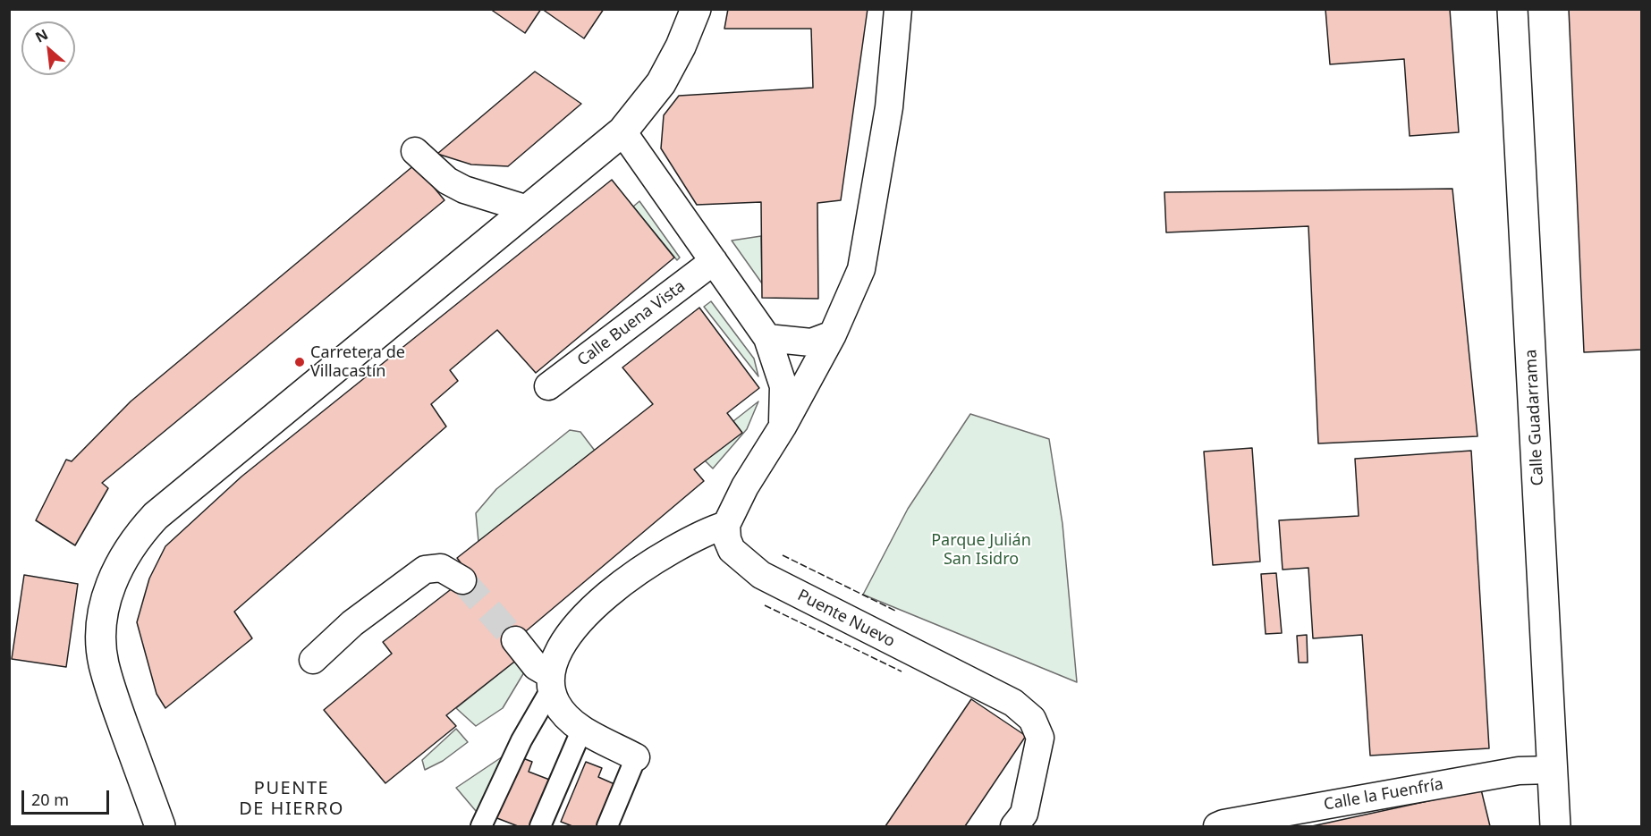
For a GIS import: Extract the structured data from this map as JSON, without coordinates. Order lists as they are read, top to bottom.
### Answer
{
  "streets": {
    "street": [
      "Calle Buena Vista",
      "Calle Guadarrama",
      "Puente Nuevo",
      "Calle la Fuenfría"
    ]
  },
  "crossings": [
    ["Calle Guadarrama", "Calle la Fuenfría"]
  ],
  "districts": ["PUENTE DE HIERRO"],
  "parks": ["Parque Julián San Isidro"],
  "places": ["Carretera de Villacastín"],
  "scale_bar": "20 m",
  "north": "top left"
}
